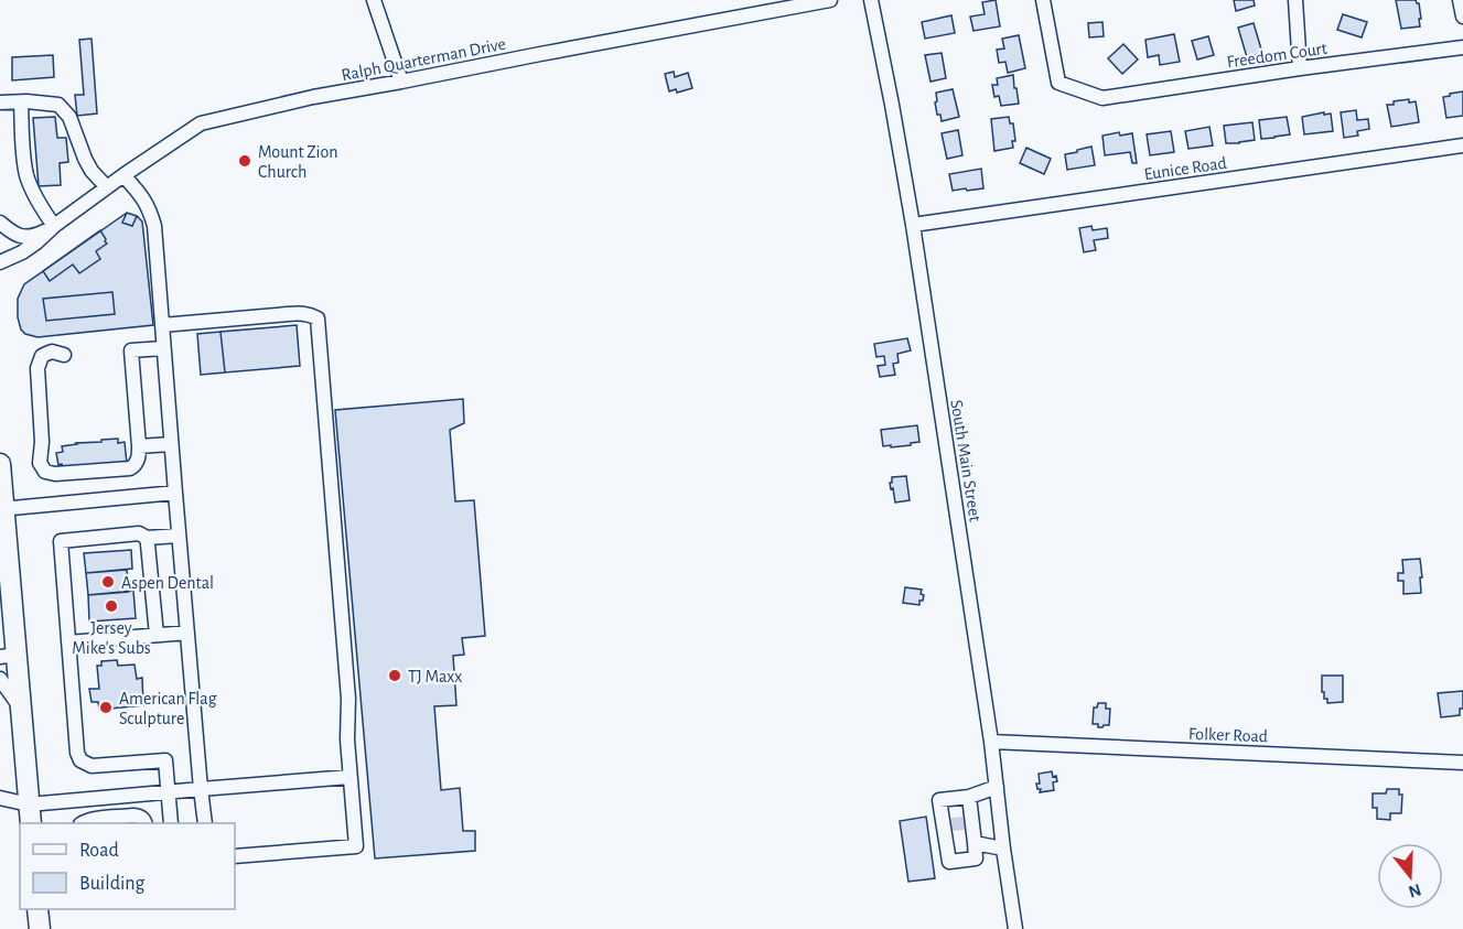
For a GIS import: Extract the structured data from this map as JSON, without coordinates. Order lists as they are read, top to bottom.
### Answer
{
  "streets": {
    "street": [
      "Freedom Court",
      "Ralph Quarterman Drive",
      "Eunice Road",
      "South Main Street",
      "Folker Road"
    ]
  },
  "crossings": [
    ["Eunice Road", "South Main Street"],
    ["South Main Street", "Folker Road"]
  ],
  "places": [
    "Mount Zion Church",
    "Aspen Dental",
    "Jersey Mike's Subs",
    "TJ Maxx",
    "American Flag Sculpture"
  ],
  "legend": ["Road", "Building"],
  "north": "bottom"
}
